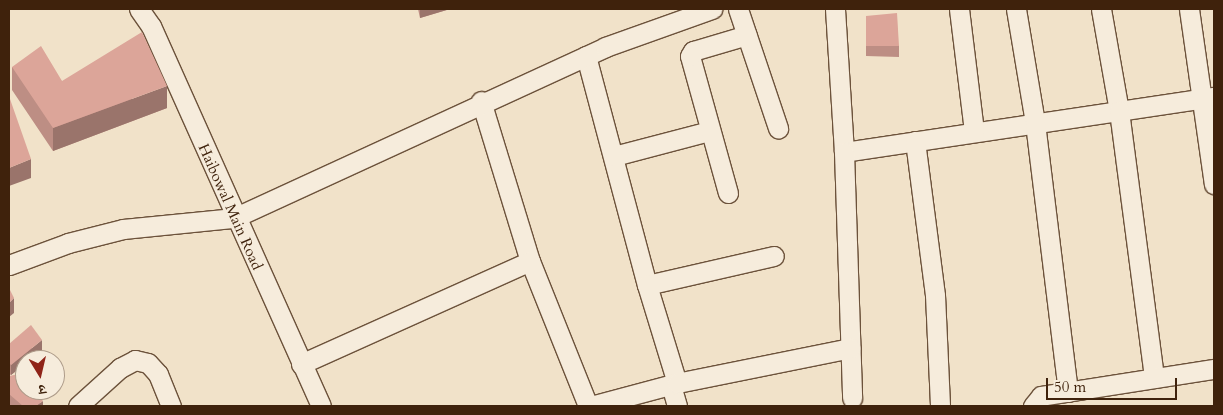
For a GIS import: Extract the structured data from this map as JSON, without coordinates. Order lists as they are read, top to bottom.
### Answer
{
  "streets": {
    "street": ["Haibowal Main Road"]
  },
  "scale_bar": "50 m",
  "north": "bottom"
}
